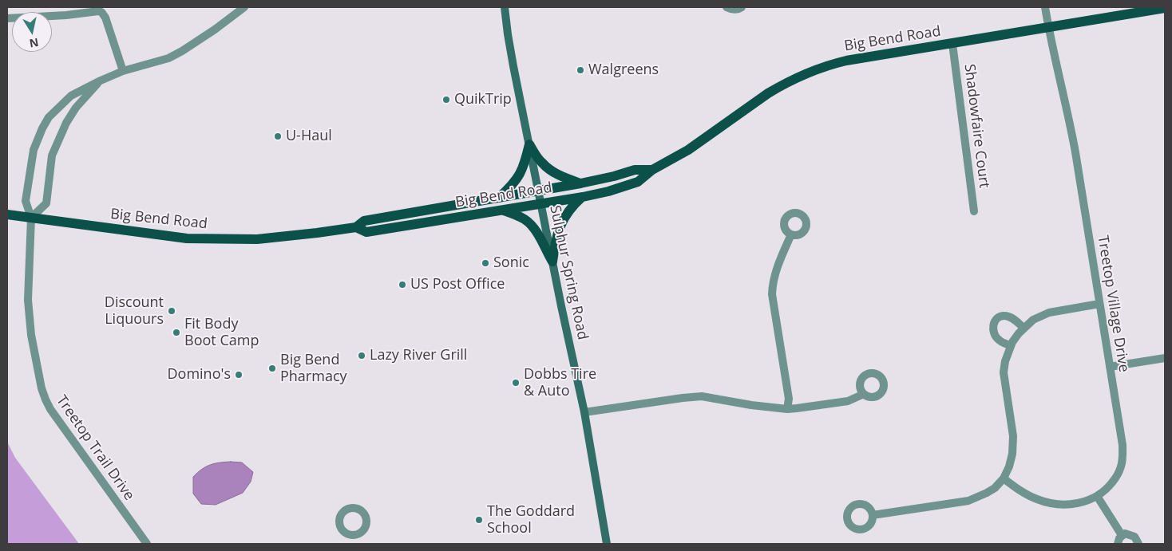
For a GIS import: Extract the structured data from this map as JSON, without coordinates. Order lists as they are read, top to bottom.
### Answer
{
  "streets": {
    "main road": ["Big Bend Road", "Sulphur Spring Road"],
    "street": ["Shadowfaire Court", "Treetop Village Drive", "Treetop Trail Drive"]
  },
  "crossings": [
    ["Big Bend Road", "Shadowfaire Court"],
    ["Big Bend Road", "Sulphur Spring Road"],
    ["Big Bend Road", "Treetop Village Drive"],
    ["Big Bend Road", "Treetop Trail Drive"]
  ],
  "places": [
    "Walgreens",
    "QuikTrip",
    "U-Haul",
    "Sonic",
    "US Post Office",
    "Discount Liquours",
    "Fit Body Boot Camp",
    "Lazy River Grill",
    "Big Bend Pharmacy",
    "Domino's",
    "Dobbs Tire & Auto",
    "The Goddard School"
  ],
  "north": "bottom"
}
